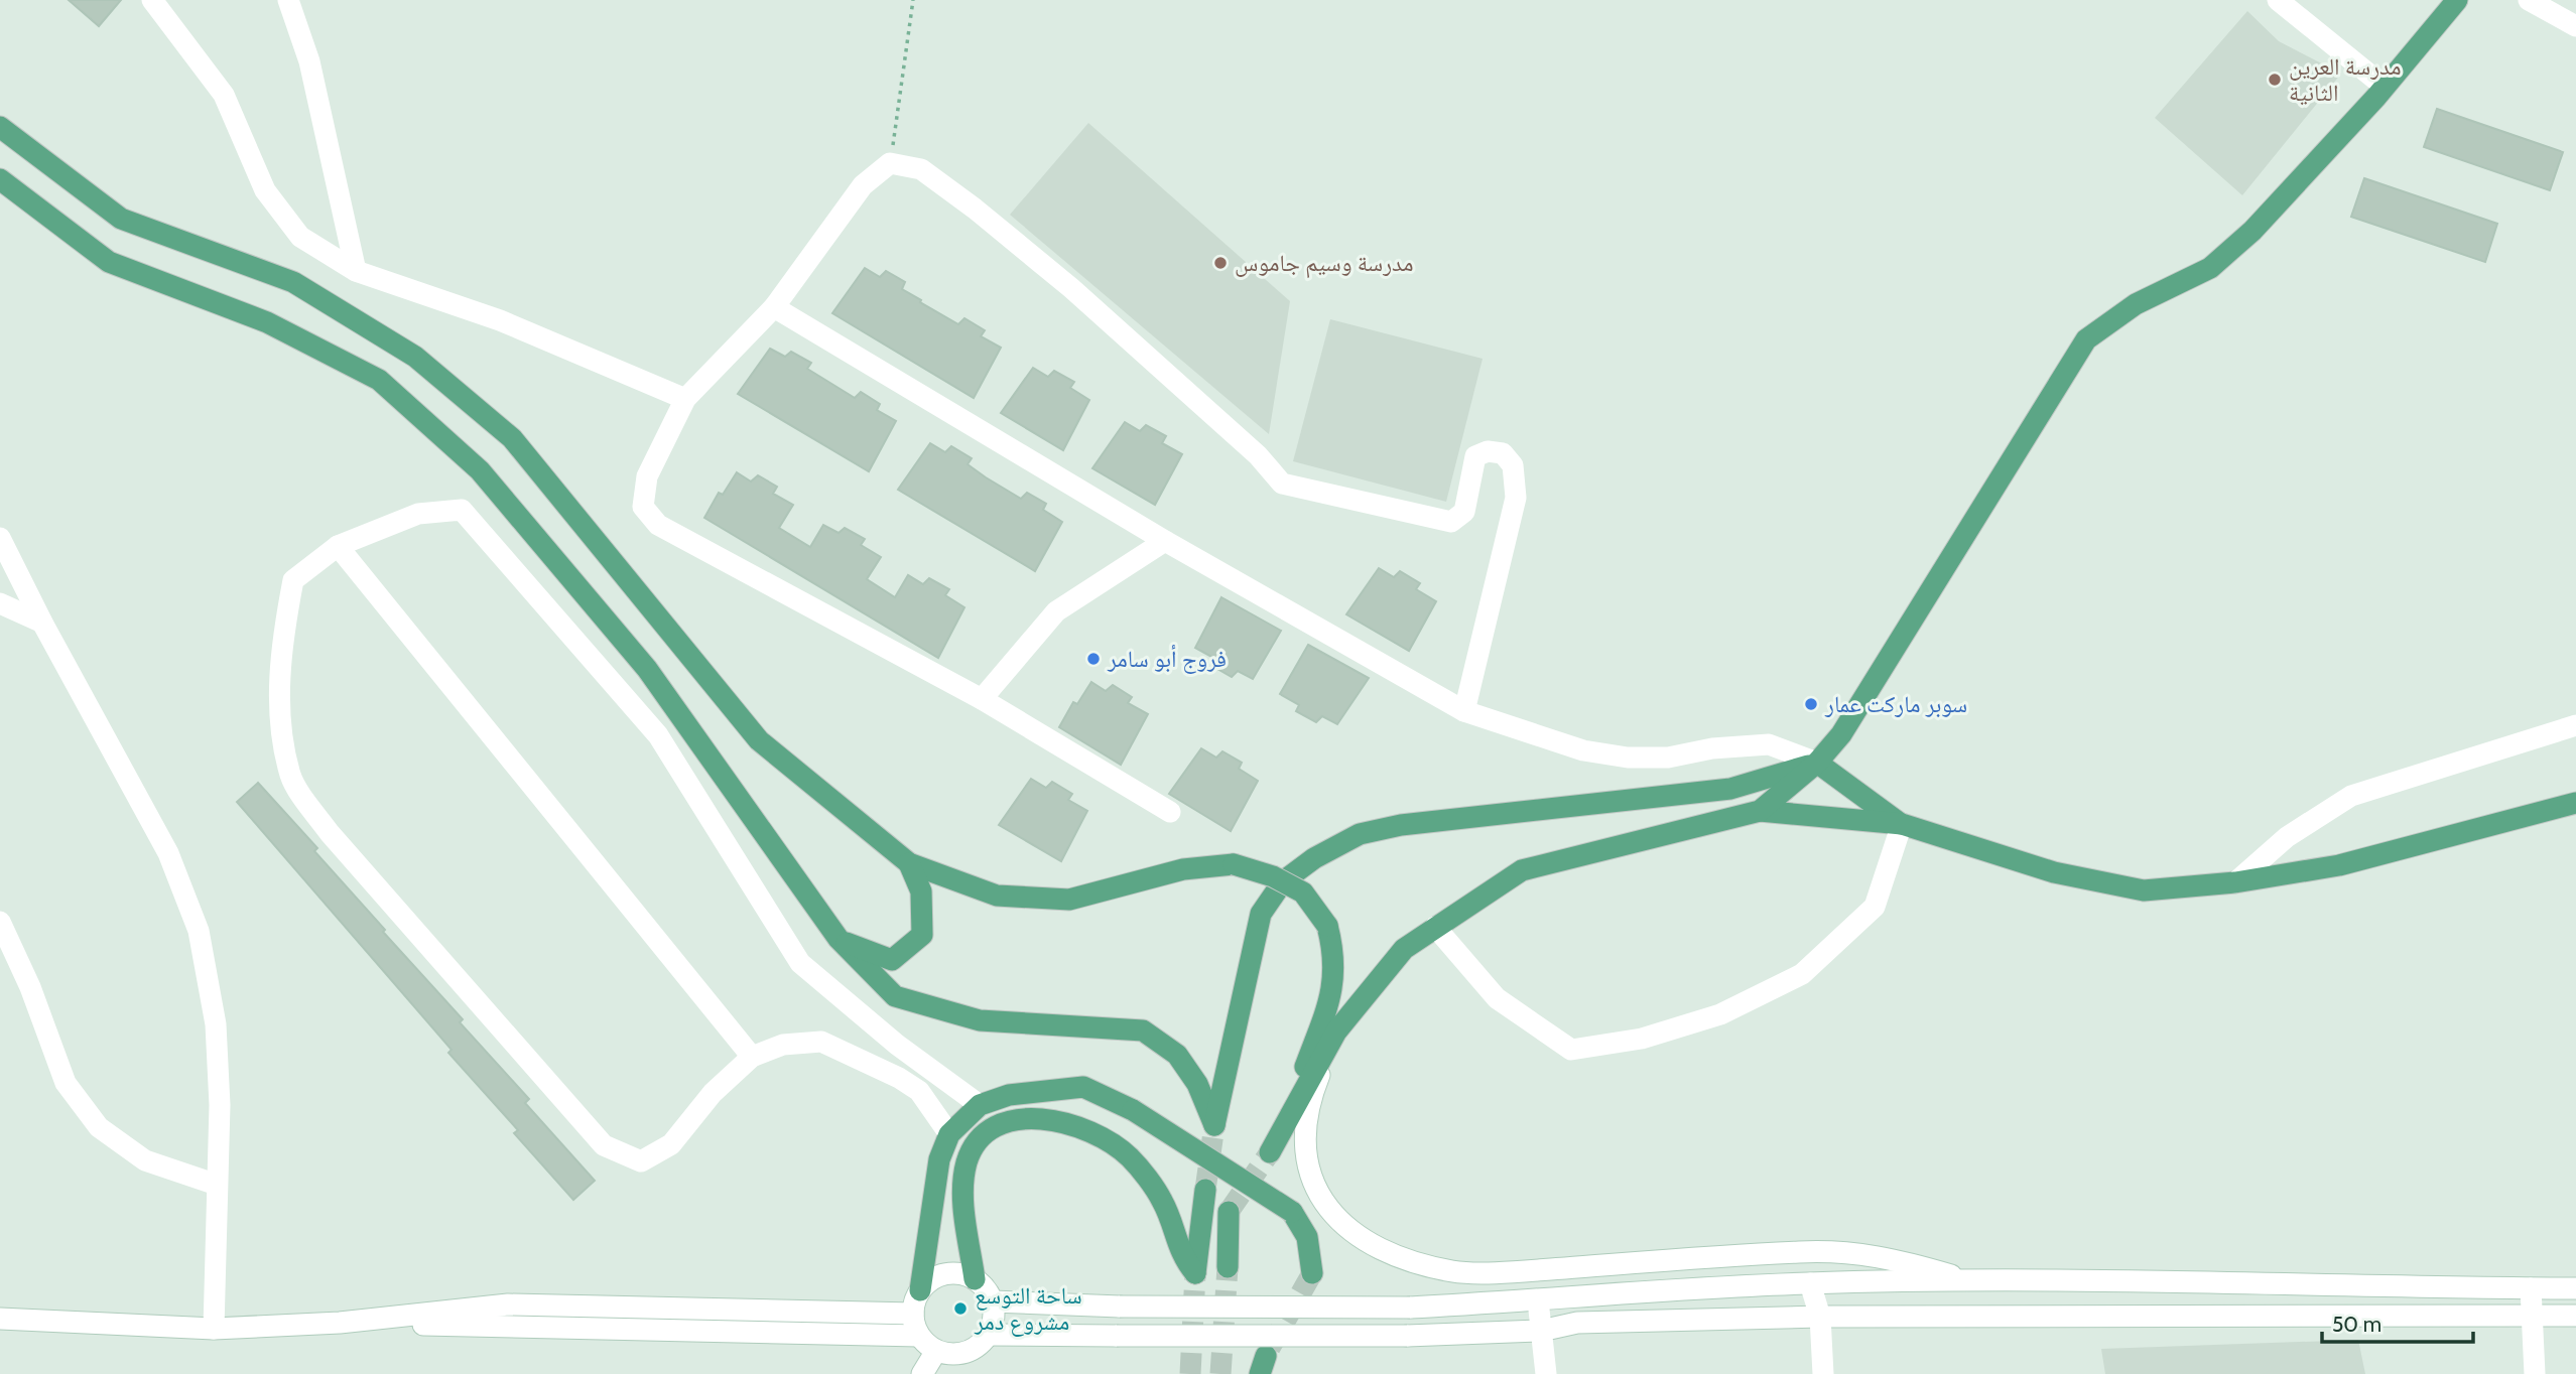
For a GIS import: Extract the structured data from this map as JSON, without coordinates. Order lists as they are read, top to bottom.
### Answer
{
  "places": [
    "مدرسة العرين الثانية",
    "مدرسة وسيم جاموس",
    "فروج أبو سامر",
    "سوبر ماركت عمار",
    "ساحة التوسع مشروع دمر"
  ],
  "scale_bar": "50 m"
}
